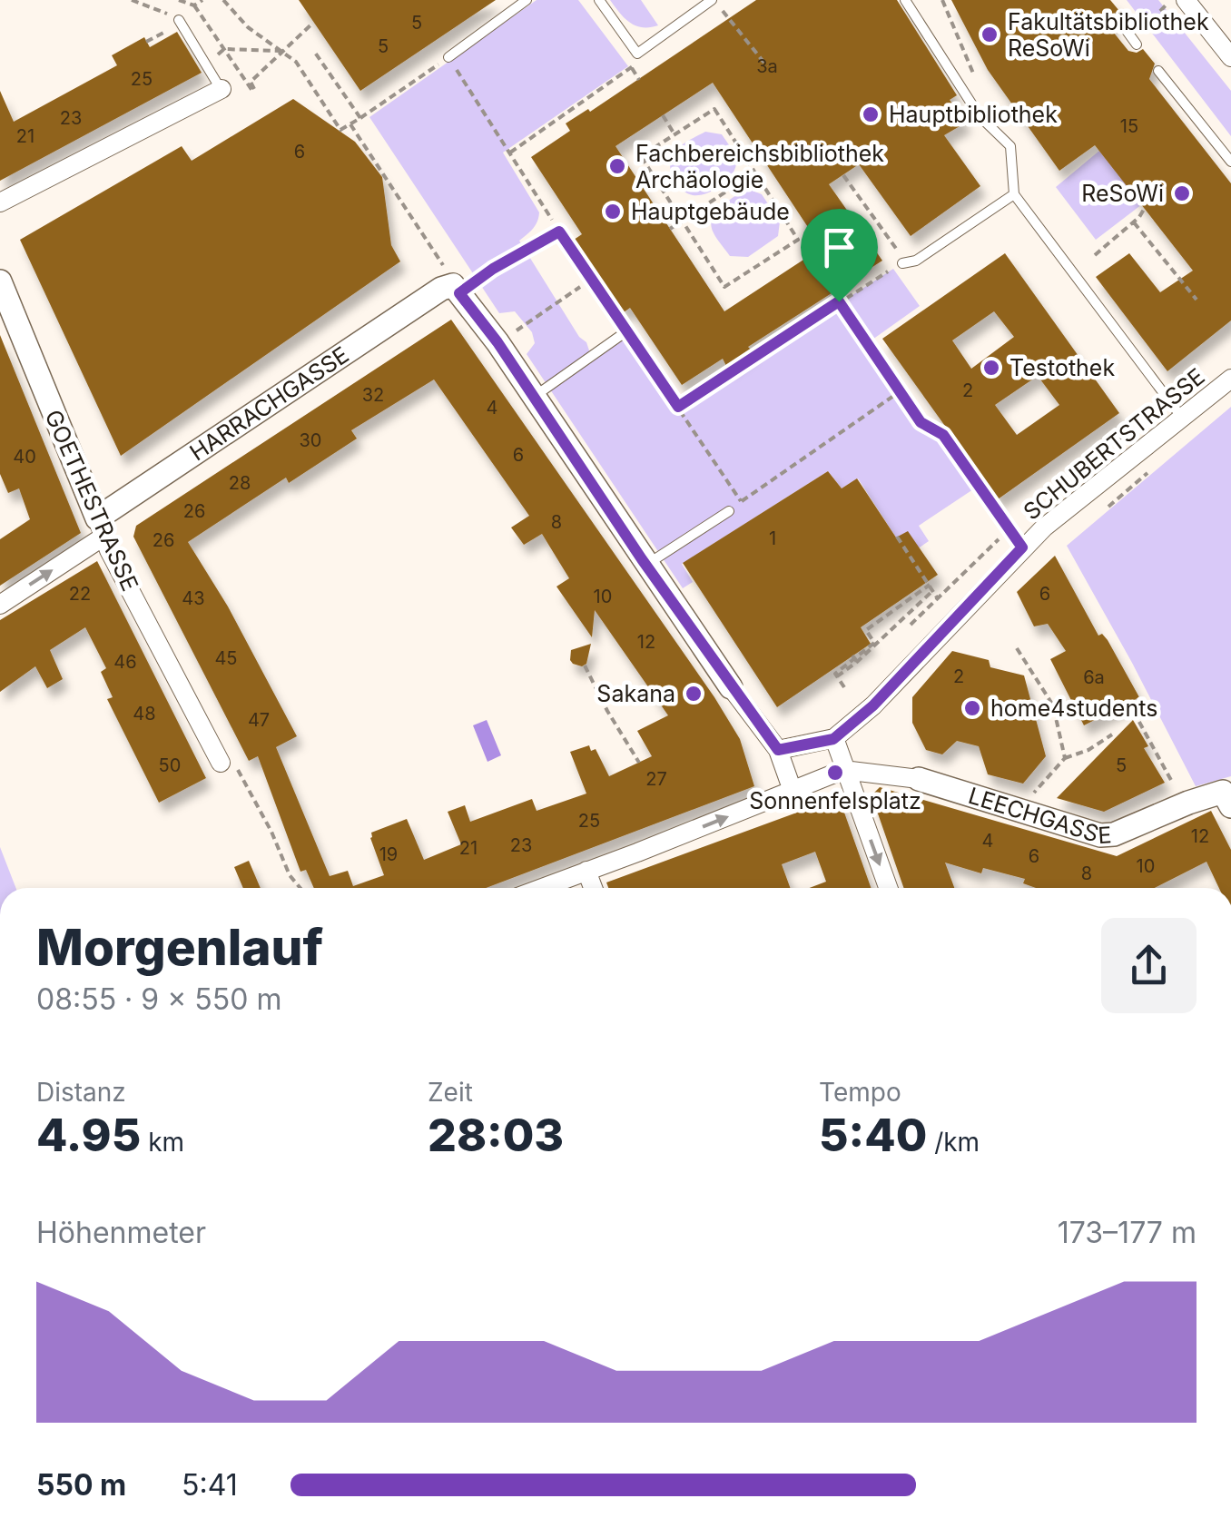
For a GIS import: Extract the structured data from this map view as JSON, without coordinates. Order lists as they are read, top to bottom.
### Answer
{
  "streets": {
    "street": [
      "HARRACHGASSE",
      "SCHUBERTSTRASSE",
      "GOETHESTRASSE",
      "LEECHGASSE"
    ]
  },
  "crossings": [
    ["HARRACHGASSE", "GOETHESTRASSE"]
  ],
  "places": [
    "Fakultätsbibliothek ReSoWi",
    "Hauptbibliothek",
    "Fachbereichsbibliothek Archäologie",
    "ReSoWi",
    "Hauptgebäude",
    "Testothek",
    "Sakana",
    "home4students",
    "Sonnenfelsplatz"
  ],
  "house_numbers": [
    "5",
    "5",
    "3a",
    "25",
    "23",
    "15",
    "21",
    "6",
    "2",
    "32",
    "4",
    "30",
    "6",
    "40",
    "28",
    "26",
    "8",
    "1",
    "26",
    "22",
    "6",
    "10",
    "43",
    "12",
    "45",
    "46",
    "2",
    "6a",
    "48",
    "47",
    "50",
    "5",
    "27",
    "25",
    "12",
    "4",
    "23",
    "21",
    "19",
    "6",
    "10",
    "8"
  ],
  "page": {
    "heading": ["Morgenlauf", "08:55 · 9 × 550 m"],
    "stats": [
      ["Distanz", "4.95 km"],
      ["Zeit", "28:03"],
      ["Tempo", "5:40 /km"]
    ],
    "chart": ["Höhenmeter", "173–177 m"],
    "list": [
      {
        "name": "550 m",
        "note": "5:41"
      }
    ]
  }
}
